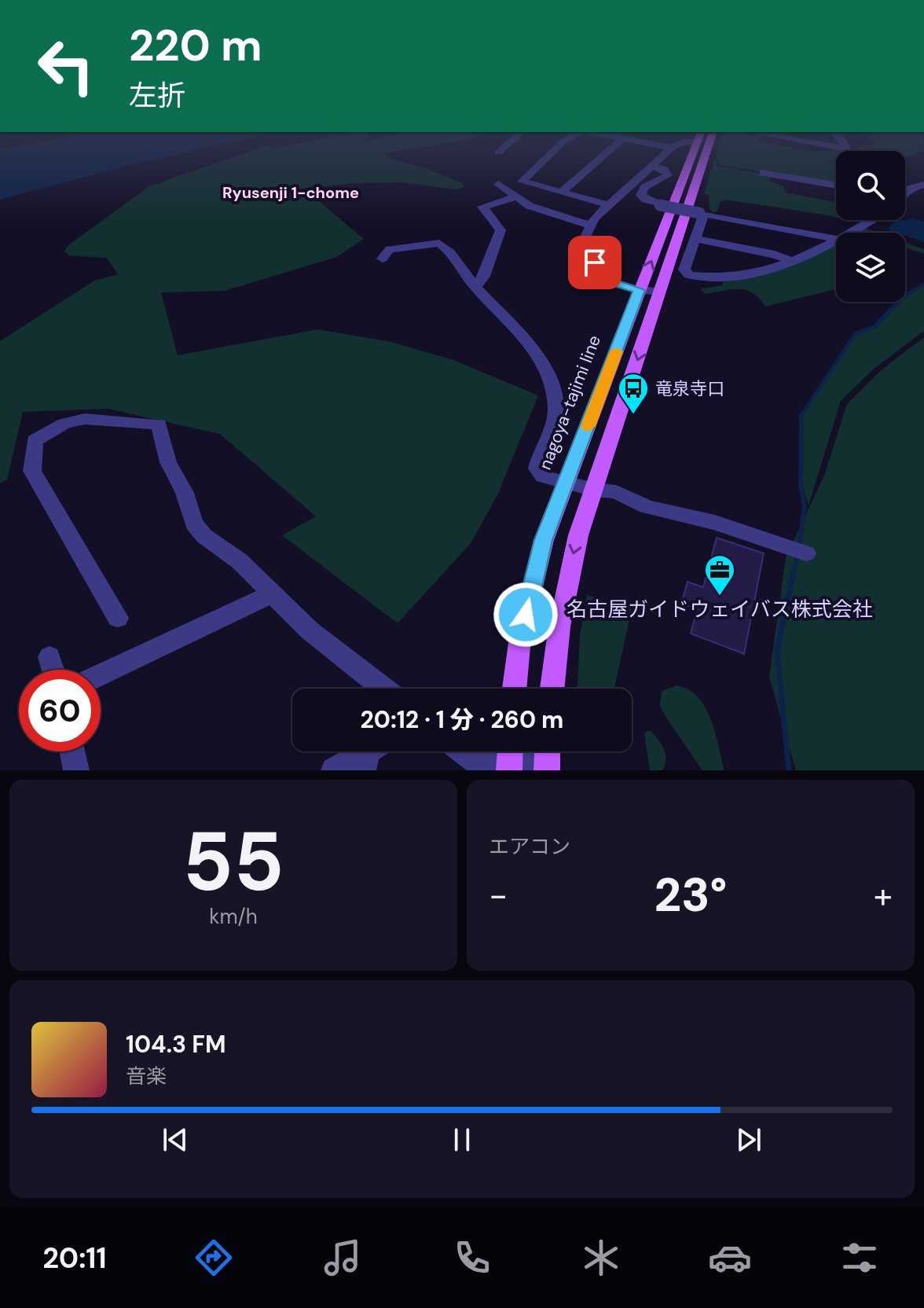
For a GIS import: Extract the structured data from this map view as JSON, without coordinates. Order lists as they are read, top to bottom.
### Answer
{
  "streets": {
    "main road": ["nagoya-tajimi line"]
  },
  "districts": ["Ryusenji 1-chome"],
  "places": {
    "bus stop": ["竜泉寺口"],
    "office": ["名古屋ガイドウェイバス株式会社"]
  },
  "page": {
    "turn": ["220 m", "左折"],
    "limit": "60",
    "trip": "20:12 · 1 分 · 260 m",
    "tile": [
      ["55", "km/h"],
      "エアコン"
    ],
    "heat": ["−", "23°", "+"],
    "song": ["104.3 FM", "音楽"],
    "tabs": "20:11"
  }
}
